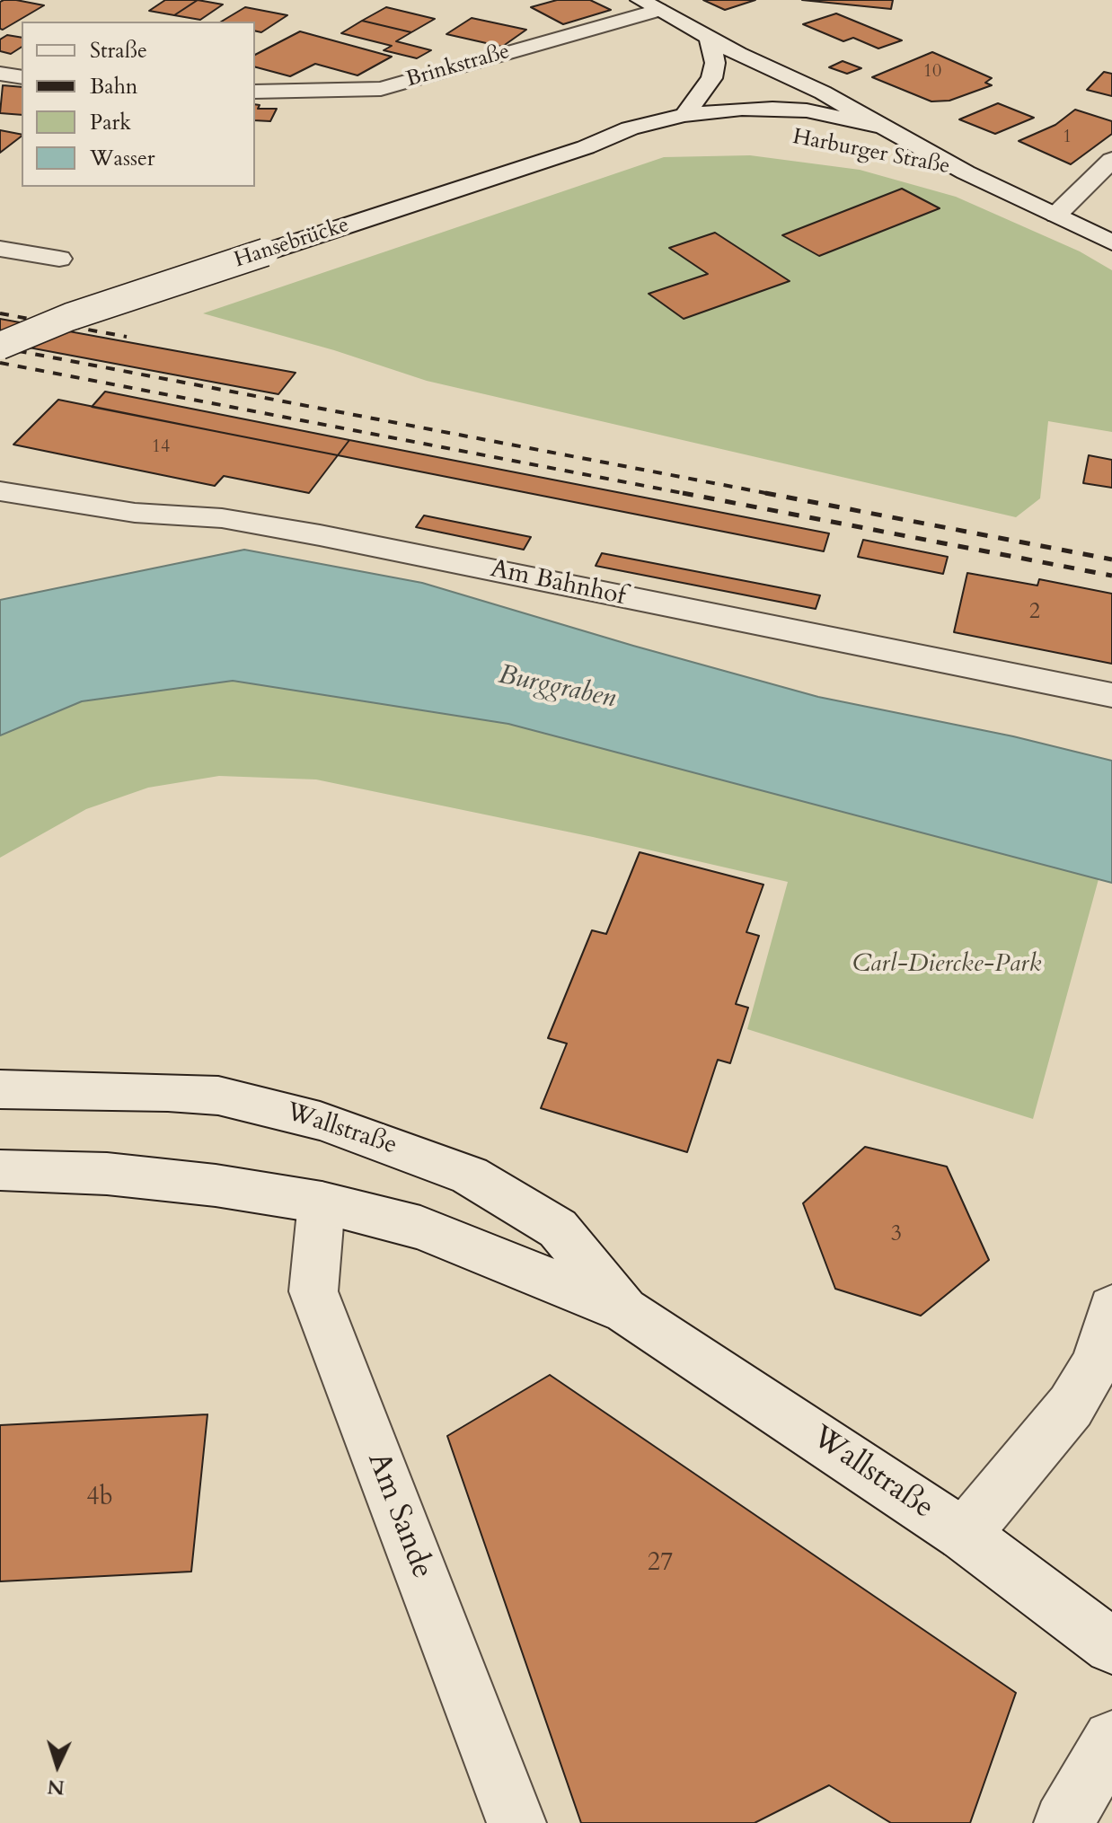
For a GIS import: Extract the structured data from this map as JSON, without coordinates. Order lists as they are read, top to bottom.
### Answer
{
  "streets": {
    "main road": [
      "Brinkstraße",
      "Harburger Straße",
      "Hansebrücke",
      "Am Bahnhof",
      "Wallstraße",
      "Am Sande"
    ]
  },
  "crossings": [
    ["Brinkstraße", "Harburger Straße"],
    ["Harburger Straße", "Hansebrücke"],
    ["Wallstraße", "Am Sande"]
  ],
  "water": ["Burggraben"],
  "parks": ["Carl-Diercke-Park"],
  "house_numbers": [
    "10",
    "1",
    "14",
    "2",
    "3",
    "4b",
    "27"
  ],
  "legend": [
    "Straße",
    "Bahn",
    "Park",
    "Wasser"
  ],
  "north": "bottom"
}
